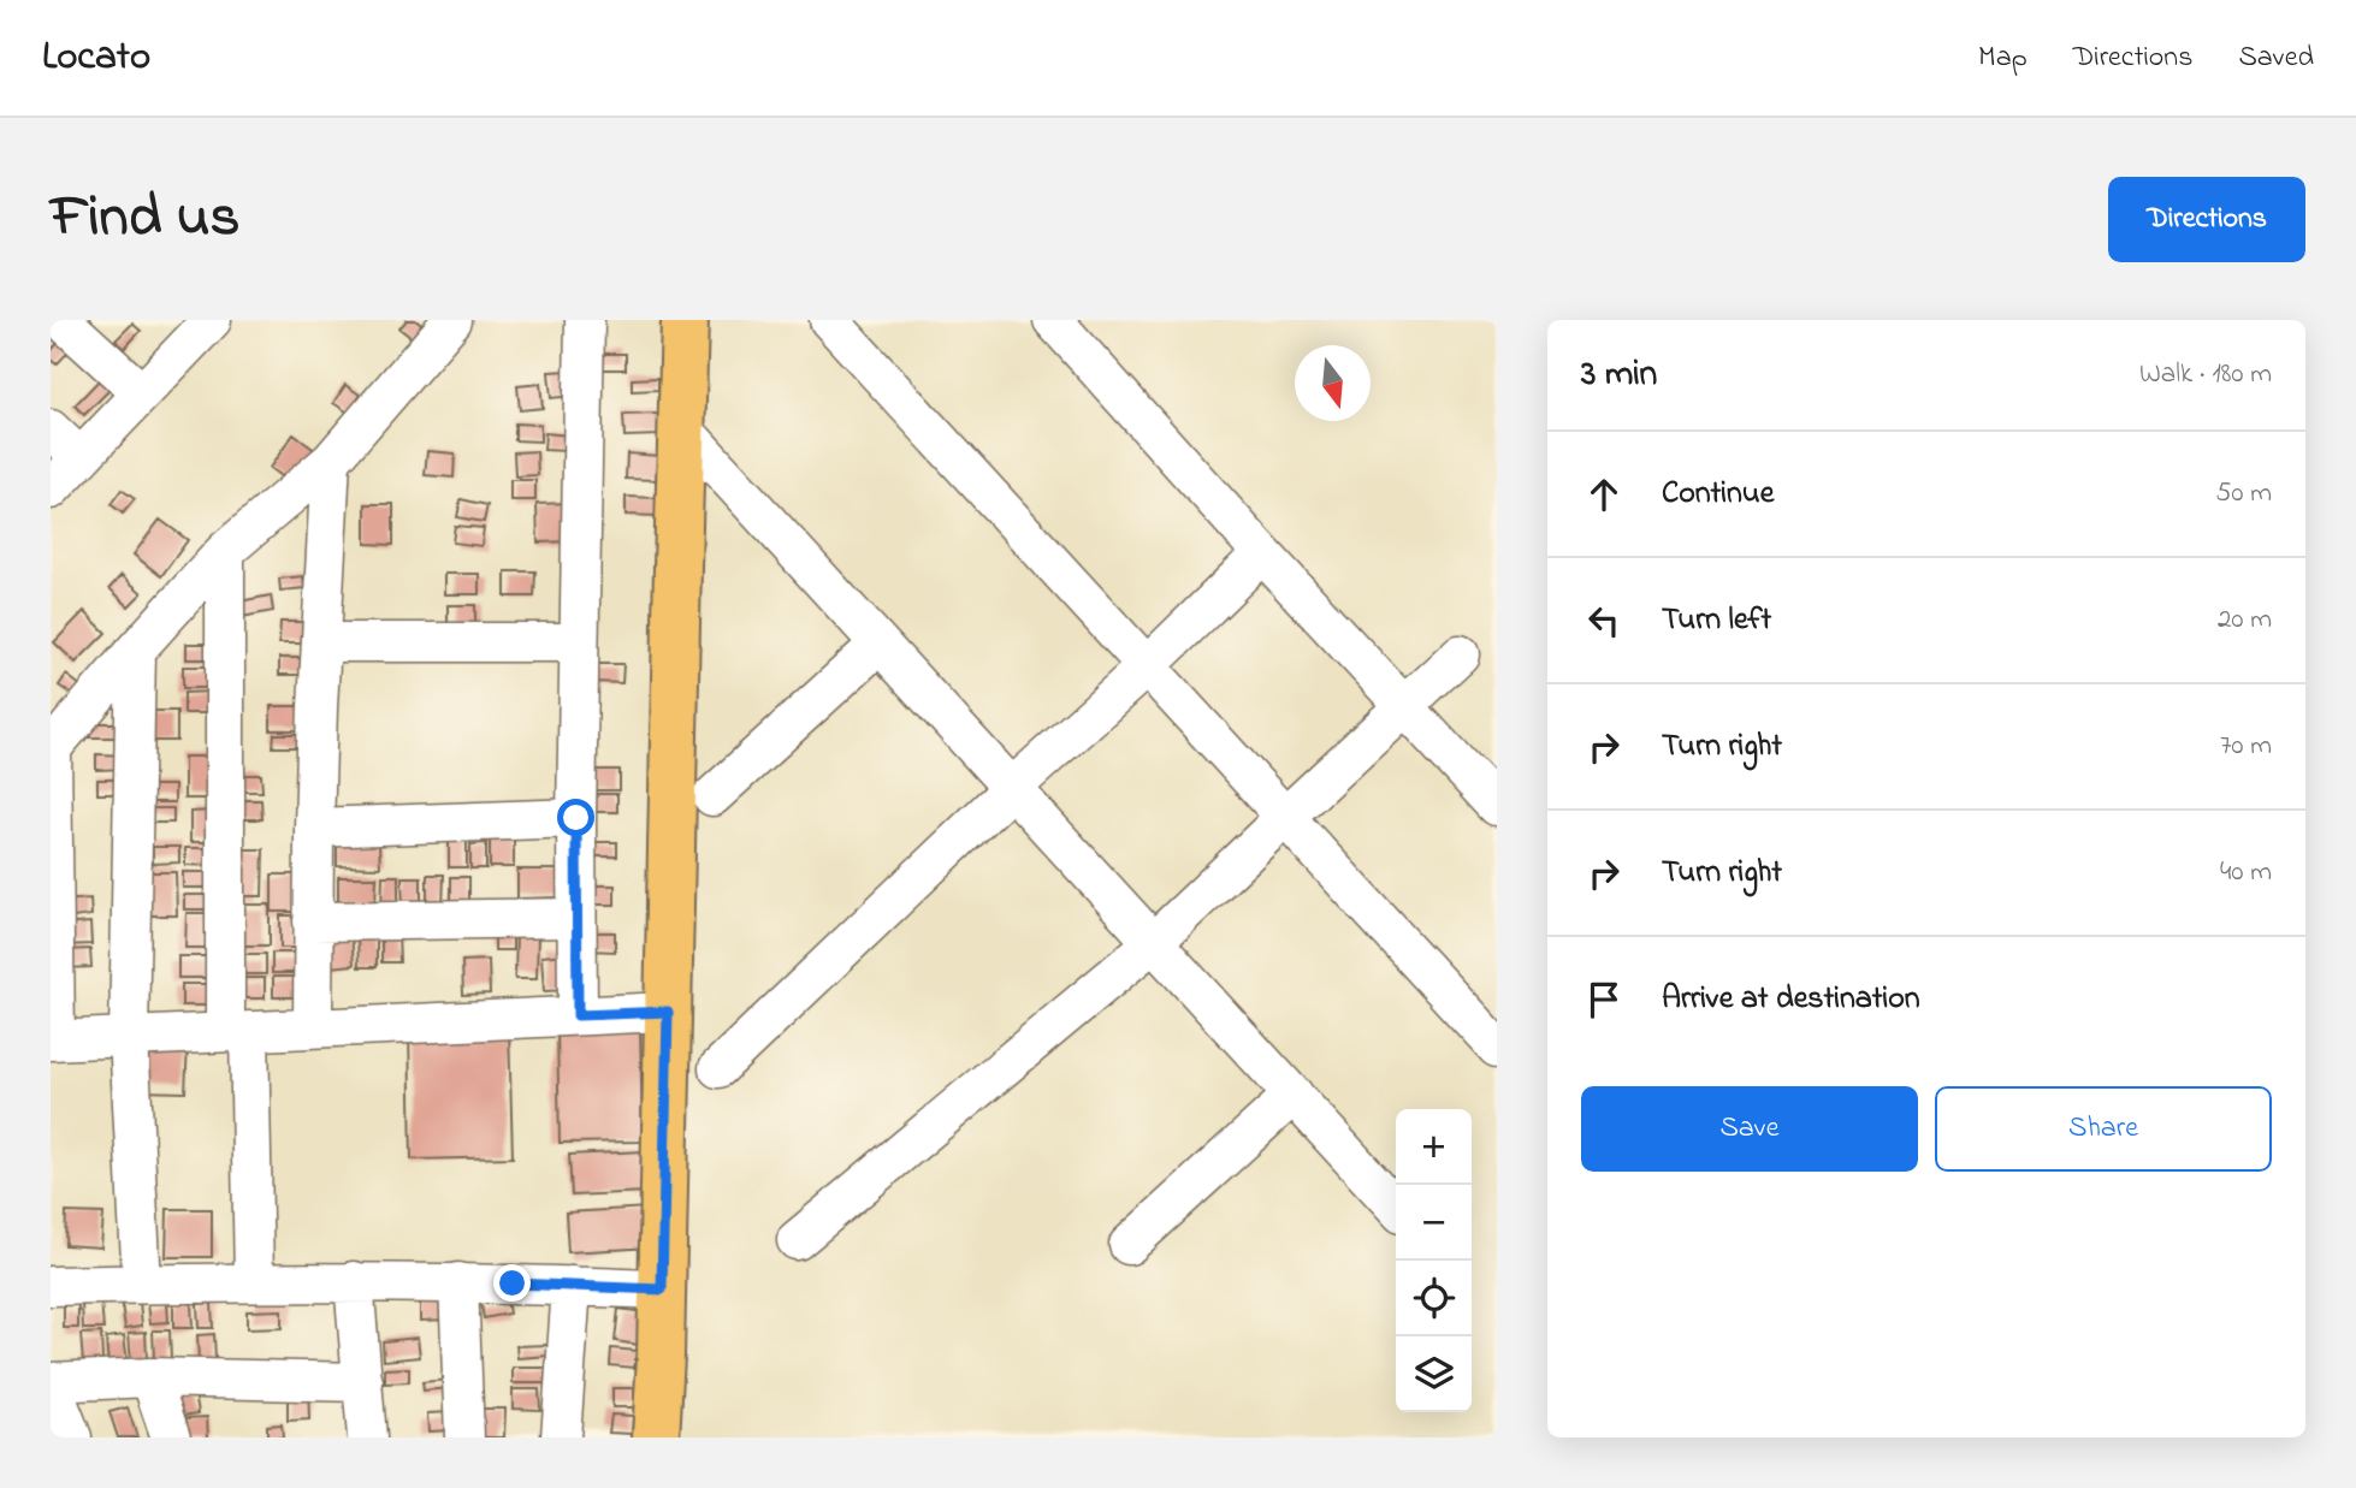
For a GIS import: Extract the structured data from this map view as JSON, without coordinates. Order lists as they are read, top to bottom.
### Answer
{
  "north": "bottom",
  "page": {
    "header": "Locato",
    "nav": ["Map", "Directions", "Saved"],
    "title": "Find us",
    "buttons": [
      "Directions",
      ["Save", "Share"]
    ],
    "heading": ["3 min", "Walk · 180 m"],
    "list": [
      ["Continue", "50 m"],
      ["Turn left", "20 m"],
      ["Turn right", "70 m"],
      ["Turn right", "40 m"],
      "Arrive at destination"
    ],
    "map_buttons": ["+", "−"]
  }
}
